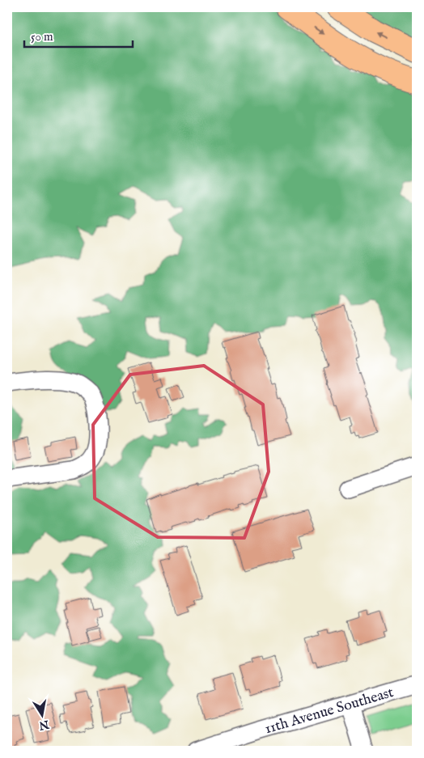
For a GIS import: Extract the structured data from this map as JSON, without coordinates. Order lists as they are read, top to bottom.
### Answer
{
  "streets": {
    "street": ["11th Avenue Southeast"]
  },
  "scale_bar": "50 m",
  "north": "bottom"
}
